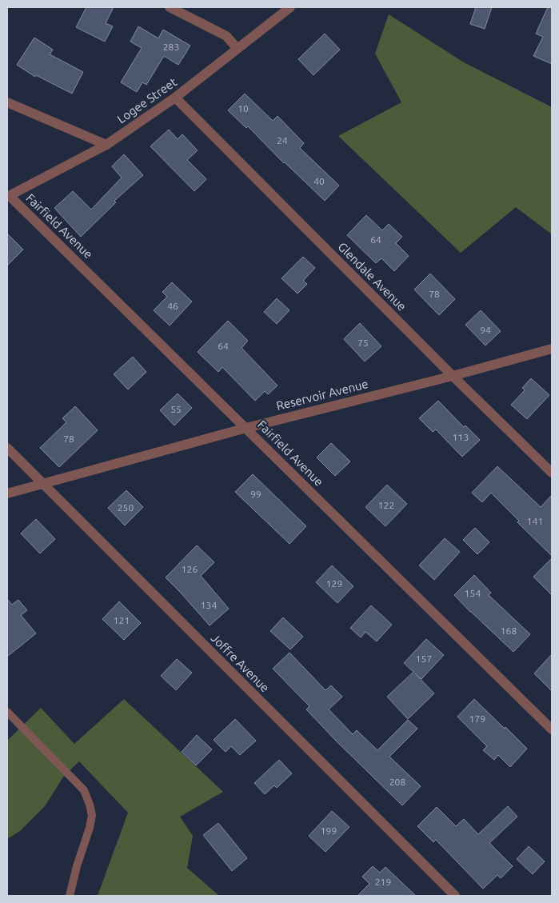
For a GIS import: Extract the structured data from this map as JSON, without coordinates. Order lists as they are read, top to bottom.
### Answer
{
  "streets": {
    "street": [
      "Logee Street",
      "Fairfield Avenue",
      "Glendale Avenue",
      "Reservoir Avenue",
      "Joffre Avenue"
    ]
  },
  "crossings": [
    ["Logee Street", "Fairfield Avenue"],
    ["Logee Street", "Glendale Avenue"],
    ["Fairfield Avenue", "Reservoir Avenue"],
    ["Glendale Avenue", "Reservoir Avenue"],
    ["Reservoir Avenue", "Joffre Avenue"]
  ],
  "house_numbers": [
    "283",
    "10",
    "24",
    "40",
    "64",
    "78",
    "46",
    "94",
    "75",
    "64",
    "55",
    "113",
    "78",
    "99",
    "122",
    "250",
    "141",
    "126",
    "129",
    "154",
    "134",
    "121",
    "168",
    "157",
    "179",
    "208",
    "199",
    "219"
  ]
}
